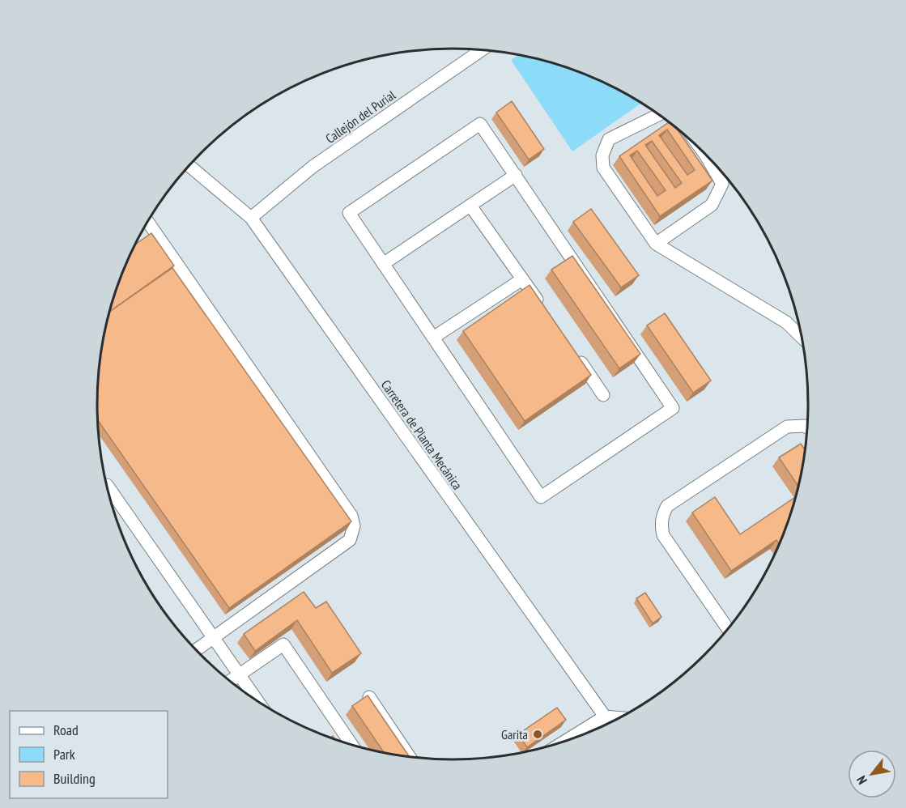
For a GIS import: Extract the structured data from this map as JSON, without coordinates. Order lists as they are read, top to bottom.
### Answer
{
  "streets": {
    "street": ["Callejón del Purial", "Carretera de Planta Mecánica"]
  },
  "crossings": [
    ["Callejón del Purial", "Carretera de Planta Mecánica"]
  ],
  "places": ["Garita"],
  "legend": ["Road", "Park", "Building"],
  "north": "bottom left"
}
